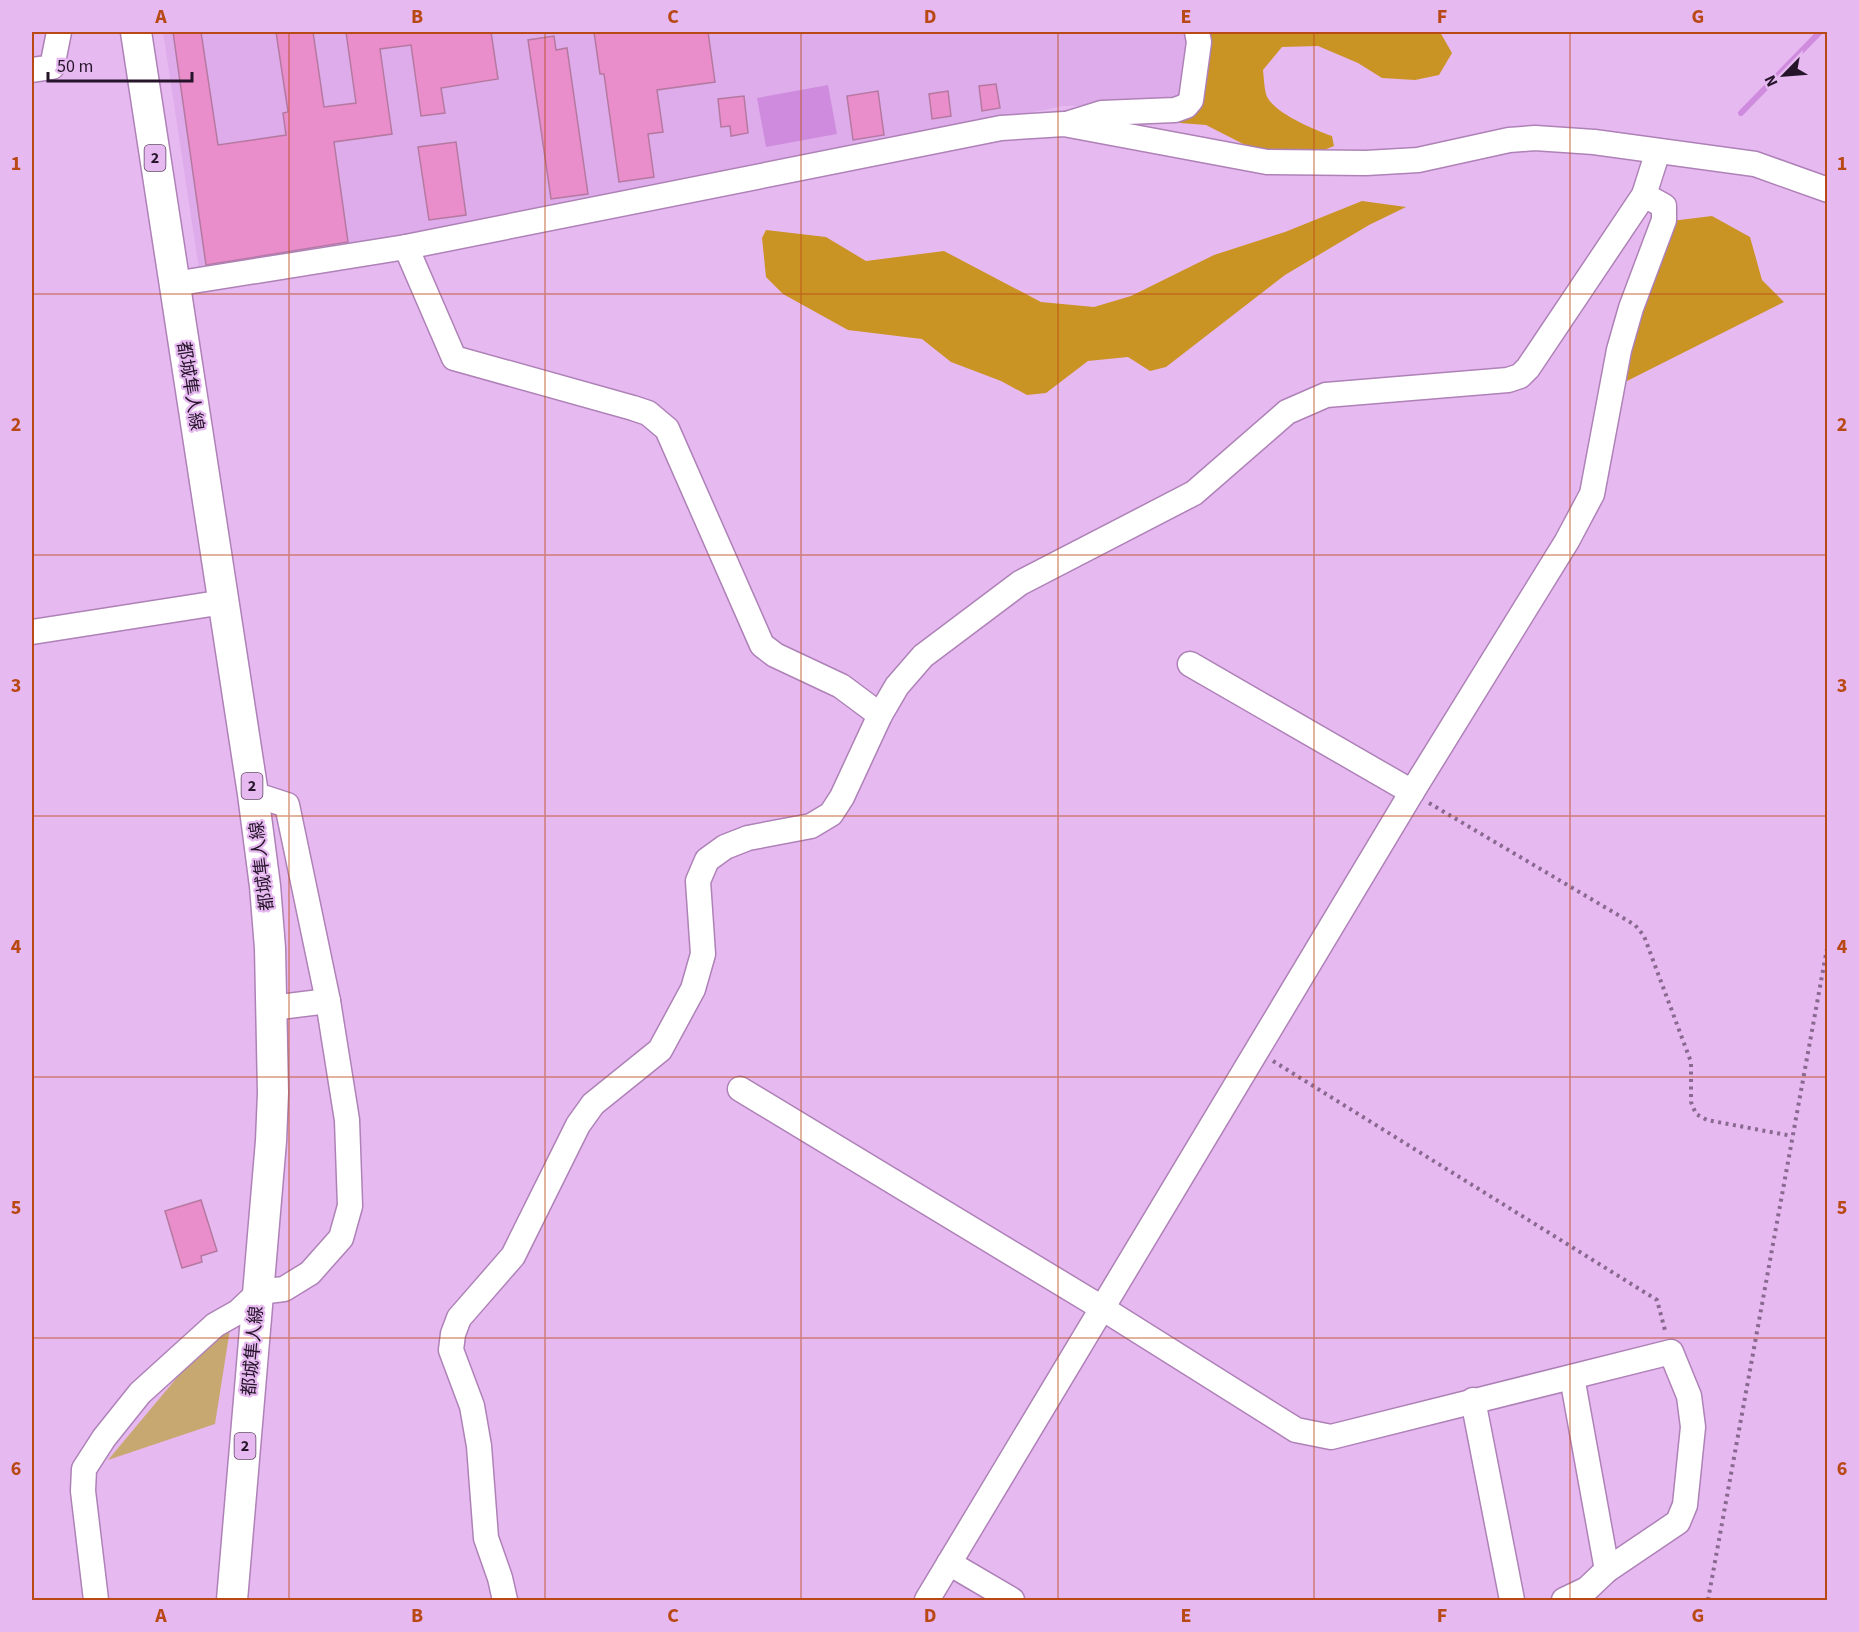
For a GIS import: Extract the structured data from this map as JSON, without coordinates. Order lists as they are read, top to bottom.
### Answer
{
  "streets": {
    "main road": ["2", "都城隼人線"]
  },
  "scale_bar": "50 m",
  "north": "bottom left",
  "grid": {
    "columns": [
      "A",
      "B",
      "C",
      "D",
      "E",
      "F",
      "G"
    ],
    "rows": [
      "1",
      "2",
      "3",
      "4",
      "5",
      "6"
    ]
  }
}
